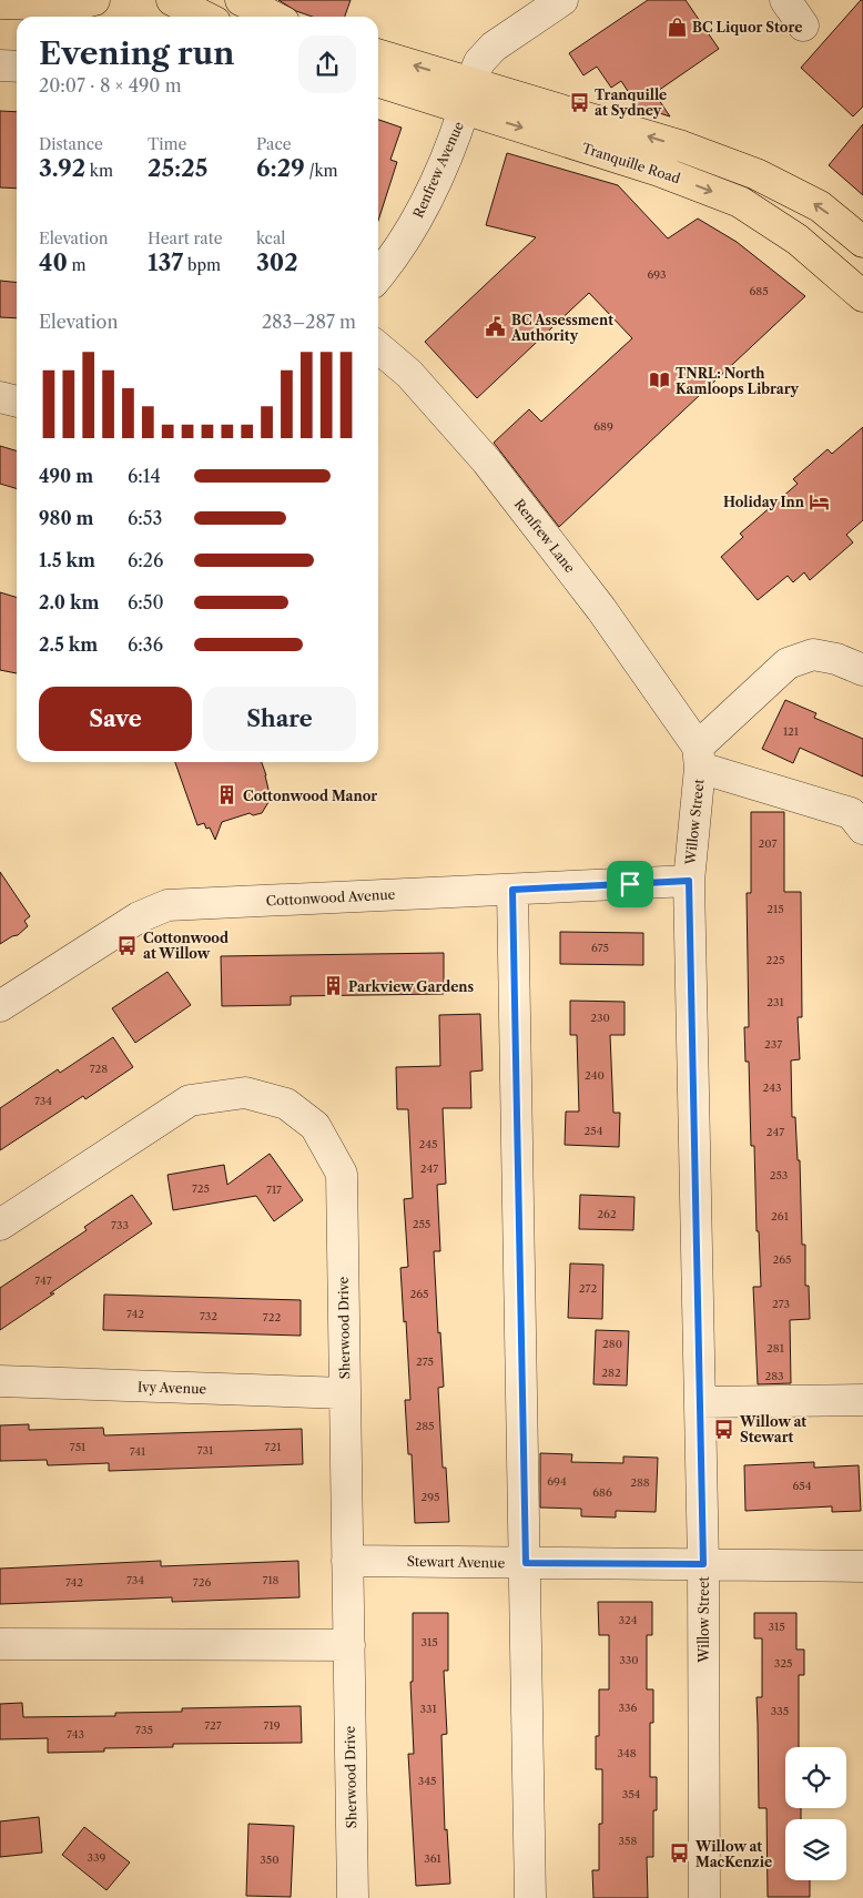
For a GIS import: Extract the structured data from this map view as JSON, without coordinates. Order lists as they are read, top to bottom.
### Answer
{
  "streets": {
    "main road": ["Tranquille Road"],
    "street": [
      "Renfrew Avenue",
      "Renfrew Lane",
      "Willow Street",
      "Cottonwood Avenue",
      "Sherwood Drive",
      "Ivy Avenue",
      "Stewart Avenue"
    ]
  },
  "crossings": [
    ["Tranquille Road", "Renfrew Avenue"],
    ["Renfrew Lane", "Willow Street"],
    ["Willow Street", "Cottonwood Avenue"],
    ["Willow Street", "Stewart Avenue"],
    ["Sherwood Drive", "Ivy Avenue"],
    ["Sherwood Drive", "Stewart Avenue"]
  ],
  "places": {
    "shop": ["BC Liquor Store"],
    "bus stop": [
      "Tranquille at Sydney",
      "Cottonwood at Willow",
      "Willow at Stewart",
      "Willow at MacKenzie"
    ],
    "public building": ["BC Assessment Authority"],
    "library": ["TNRL: North Kamloops Library"],
    "hotel": ["Holiday Inn"],
    "building": ["Cottonwood Manor", "Parkview Gardens"]
  },
  "house_numbers": [
    "693",
    "685",
    "689",
    "121",
    "207",
    "215",
    "675",
    "225",
    "231",
    "230",
    "237",
    "728",
    "240",
    "243",
    "734",
    "254",
    "247",
    "245",
    "247",
    "253",
    "725",
    "717",
    "262",
    "261",
    "255",
    "733",
    "265",
    "747",
    "272",
    "265",
    "273",
    "742",
    "732",
    "722",
    "280",
    "281",
    "275",
    "282",
    "283",
    "285",
    "751",
    "721",
    "731",
    "741",
    "694",
    "288",
    "654",
    "686",
    "295",
    "734",
    "718",
    "742",
    "726",
    "324",
    "315",
    "315",
    "330",
    "325",
    "336",
    "331",
    "335",
    "727",
    "719",
    "735",
    "743",
    "348",
    "345",
    "354",
    "358",
    "339",
    "361",
    "350"
  ],
  "page": {
    "heading": ["Evening run", "20:07 · 8 × 490 m"],
    "stats": [
      ["Distance", "3.92 km"],
      ["Time", "25:25"],
      ["Pace", "6:29 /km"],
      ["Elevation", "40 m"],
      ["Heart rate", "137 bpm"],
      ["kcal", "302"]
    ],
    "chart": ["Elevation", "283–287 m"],
    "list": [
      {
        "name": "490 m",
        "note": "6:14"
      },
      {
        "name": "980 m",
        "note": "6:53"
      },
      {
        "name": "1.5 km",
        "note": "6:26"
      },
      {
        "name": "2.0 km",
        "note": "6:50"
      },
      {
        "name": "2.5 km",
        "note": "6:36"
      }
    ],
    "buttons": ["Save", "Share"]
  }
}
